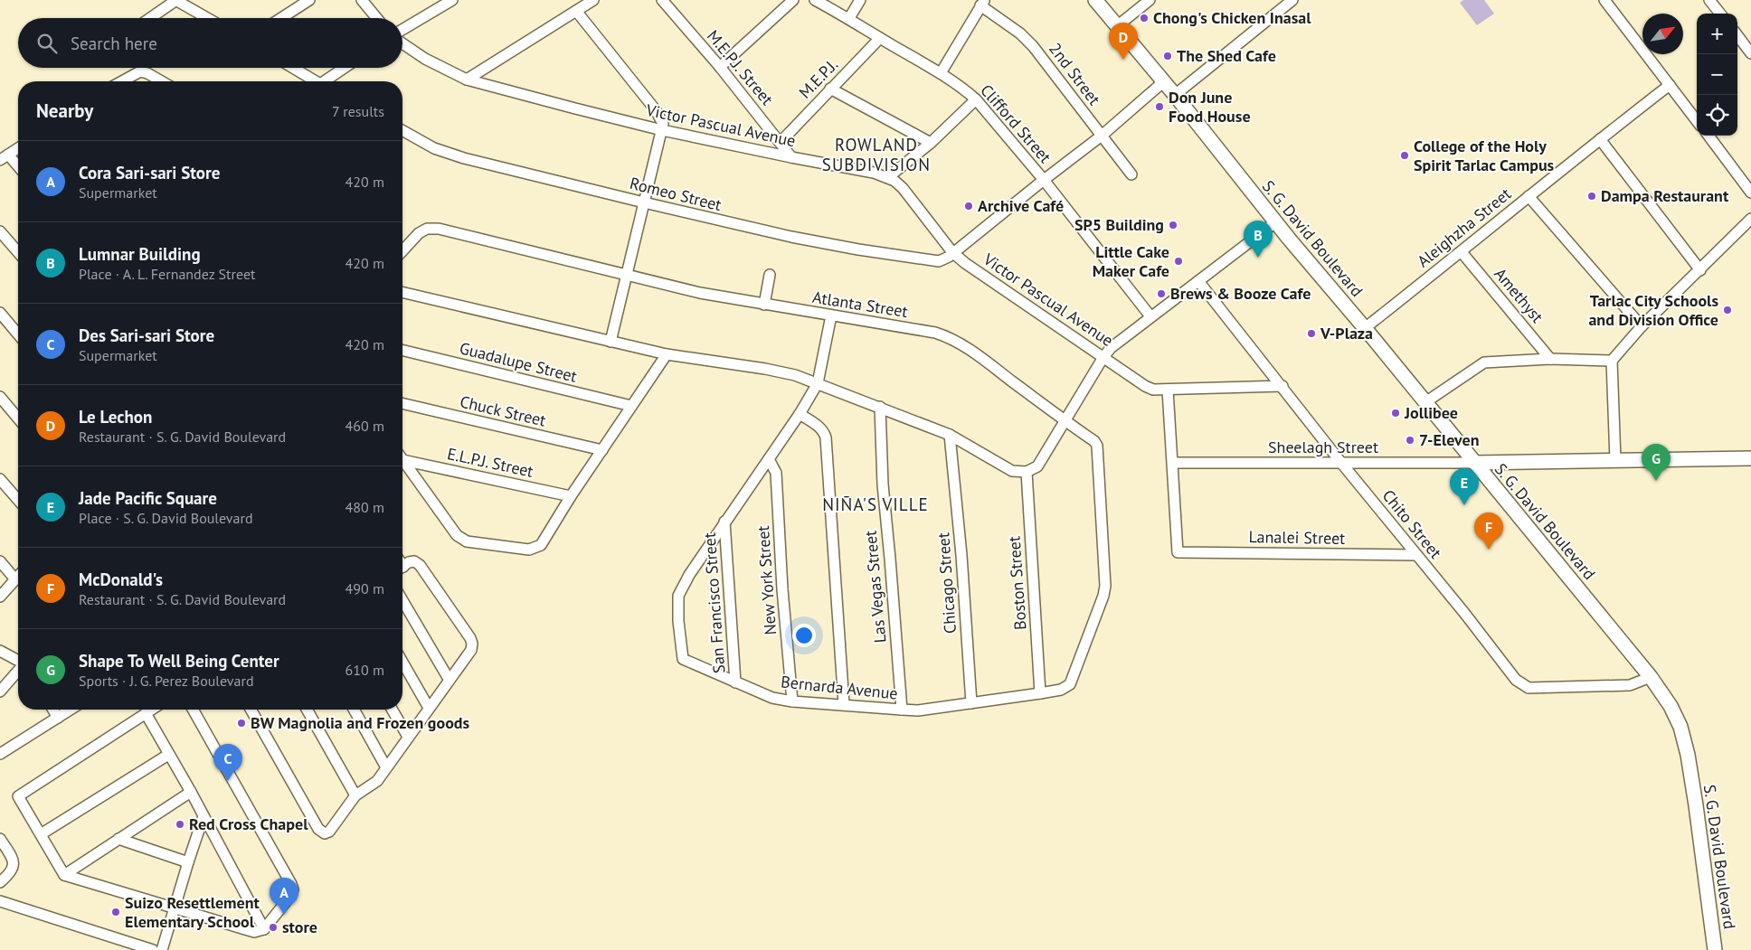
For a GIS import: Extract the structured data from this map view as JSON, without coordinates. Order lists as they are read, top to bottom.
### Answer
{
  "streets": {
    "street": [
      "M.E.P.J. Street",
      "2nd Street",
      "M.E.P.J.",
      "Clifford Street",
      "Victor Pascual Avenue",
      "Romeo Street",
      "Aleighzha Street",
      "S. G. David Boulevard",
      "Amethyst",
      "Atlanta Street",
      "Guadalupe Street",
      "Chuck Street",
      "Sheelagh Street",
      "E.L.P.J. Street",
      "Chito Street",
      "Lanalei Street",
      "New York Street",
      "Chicago Street",
      "Boston Street",
      "Las Vegas Street",
      "San Francisco Street",
      "Bernarda Avenue"
    ]
  },
  "crossings": [
    ["M.E.P.J. Street", "M.E.P.J."],
    ["M.E.P.J. Street", "Victor Pascual Avenue"],
    ["M.E.P.J.", "Clifford Street"],
    ["Victor Pascual Avenue", "Romeo Street"],
    ["Victor Pascual Avenue", "Chito Street"],
    ["Aleighzha Street", "S. G. David Boulevard"],
    ["Aleighzha Street", "Amethyst"],
    ["S. G. David Boulevard", "Sheelagh Street"],
    ["S. G. David Boulevard", "Chito Street"],
    ["Atlanta Street", "Bernarda Avenue"],
    ["Sheelagh Street", "Chito Street"],
    ["Sheelagh Street", "Lanalei Street"],
    ["Chito Street", "Lanalei Street"],
    ["New York Street", "Bernarda Avenue"],
    ["Chicago Street", "Bernarda Avenue"],
    ["Boston Street", "Bernarda Avenue"],
    ["Las Vegas Street", "Bernarda Avenue"],
    ["San Francisco Street", "Bernarda Avenue"]
  ],
  "districts": ["ROWLAND SUBDIVISION", "NIÑA'S VILLE"],
  "places": [
    "Chong's Chicken Inasal",
    "The Shed Cafe",
    "Don June Food House",
    "College of the Holy Spirit Tarlac Campus",
    "Dampa Restaurant",
    "Archive Café",
    "SP5 Building",
    "Little Cake Maker Cafe",
    "Brews & Booze Cafe",
    "Tarlac City Schools and Division Office",
    "V-Plaza",
    "Jollibee",
    "7-Eleven",
    "BW Magnolia and Frozen goods",
    "Red Cross Chapel",
    "Suizo Resettlement Elementary School",
    "store"
  ],
  "north": "top right",
  "page": {
    "map_buttons": ["+", "−"],
    "search": "Search here",
    "pins": [
      "D",
      "B",
      "G",
      "E",
      "F",
      "C",
      "A"
    ],
    "heading": ["Nearby", "7 results"],
    "list": [
      {
        "mark": "A",
        "name": "Cora Sari-sari Store",
        "note": "Supermarket",
        "value": "420 m"
      },
      {
        "mark": "B",
        "name": "Lumnar Building",
        "note": "Place · A. L. Fernandez Street",
        "value": "420 m"
      },
      {
        "mark": "C",
        "name": "Des Sari-sari Store",
        "note": "Supermarket",
        "value": "420 m"
      },
      {
        "mark": "D",
        "name": "Le Lechon",
        "note": "Restaurant · S. G. David Boulevard",
        "value": "460 m"
      },
      {
        "mark": "E",
        "name": "Jade Pacific Square",
        "note": "Place · S. G. David Boulevard",
        "value": "480 m"
      },
      {
        "mark": "F",
        "name": "McDonald's",
        "note": "Restaurant · S. G. David Boulevard",
        "value": "490 m"
      },
      {
        "mark": "G",
        "name": "Shape To Well Being Center",
        "note": "Sports · J. G. Perez Boulevard",
        "value": "610 m"
      }
    ]
  }
}
